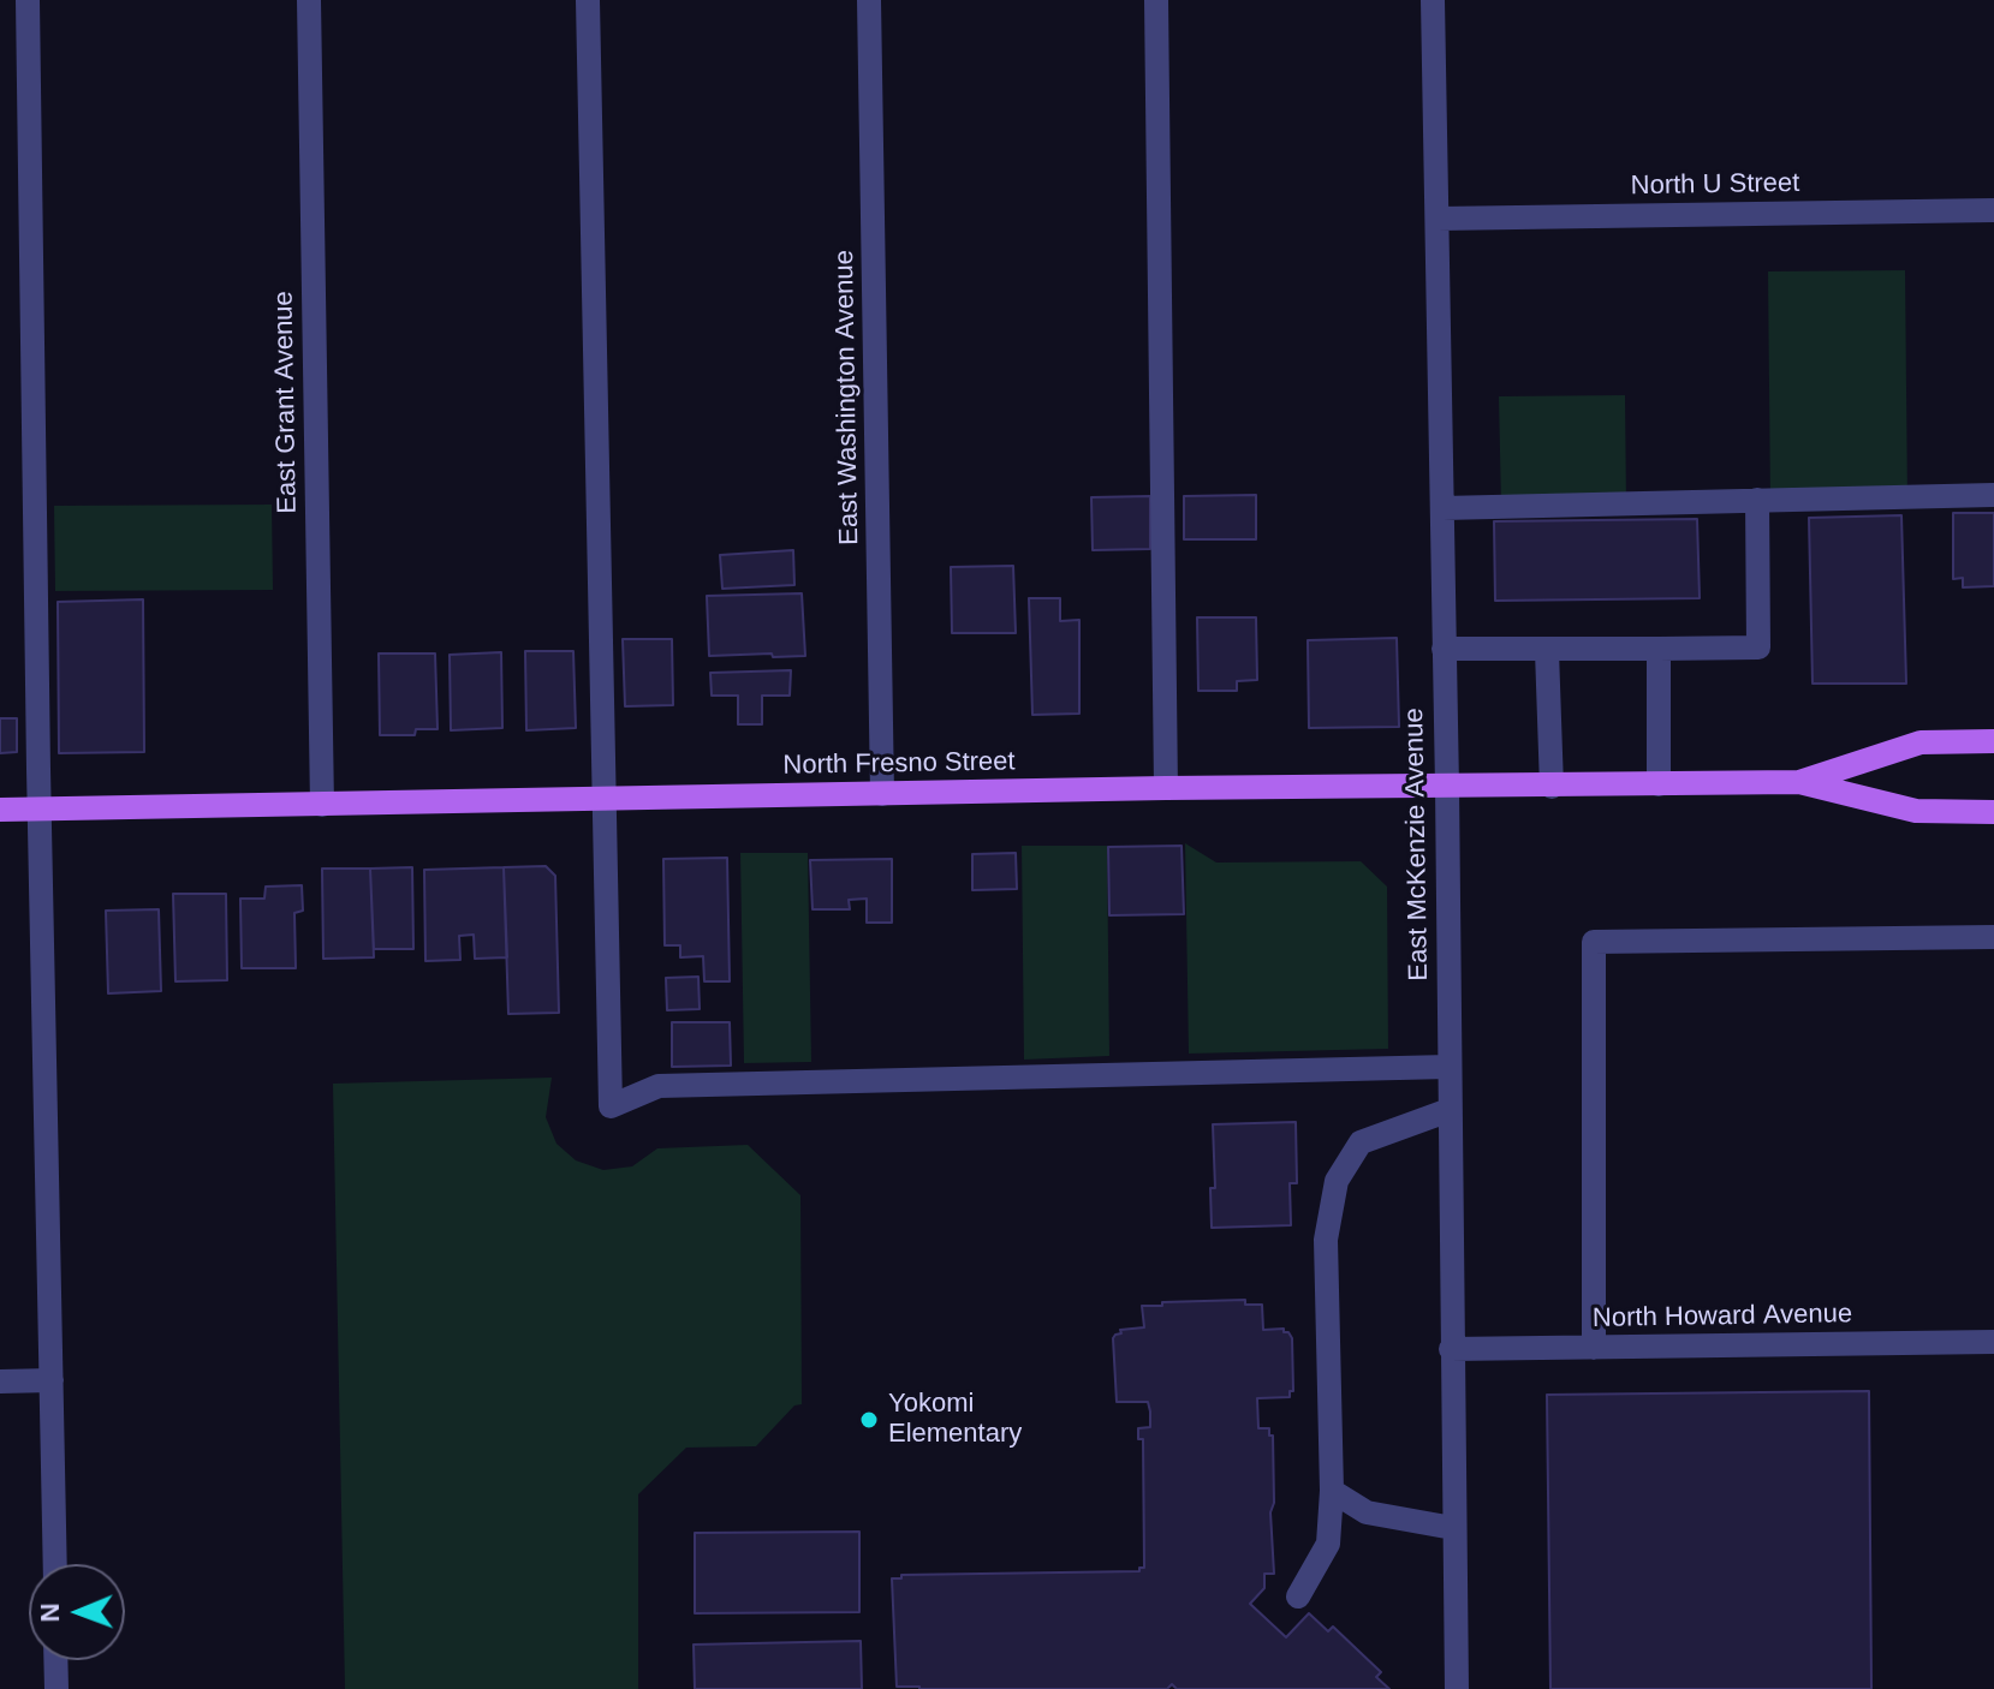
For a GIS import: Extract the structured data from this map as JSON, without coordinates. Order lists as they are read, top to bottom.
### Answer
{
  "streets": {
    "main road": ["North Fresno Street"],
    "street": [
      "North U Street",
      "East Washington Avenue",
      "East Grant Avenue",
      "East McKenzie Avenue",
      "North Howard Avenue"
    ]
  },
  "crossings": [
    ["North U Street", "East McKenzie Avenue"],
    ["East Washington Avenue", "North Fresno Street"],
    ["East Grant Avenue", "North Fresno Street"],
    ["North Fresno Street", "East McKenzie Avenue"],
    ["East McKenzie Avenue", "North Howard Avenue"]
  ],
  "places": ["Yokomi Elementary"],
  "north": "left"
}
